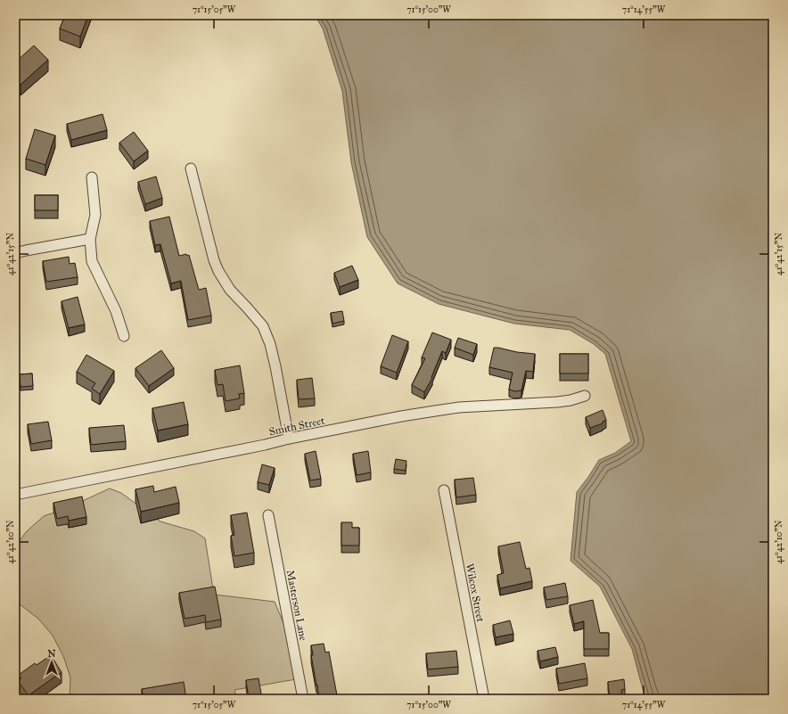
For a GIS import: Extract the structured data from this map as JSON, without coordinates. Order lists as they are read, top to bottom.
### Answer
{
  "streets": {
    "street": ["Smith Street", "Wilcox Street", "Masterson Lane"]
  },
  "north": "top",
  "coordinates": [
    "71°15'05\"W",
    "71°15'00\"W",
    "71°14'55\"W",
    "41°42'15\"N",
    "41°42'10\"N"
  ]
}
